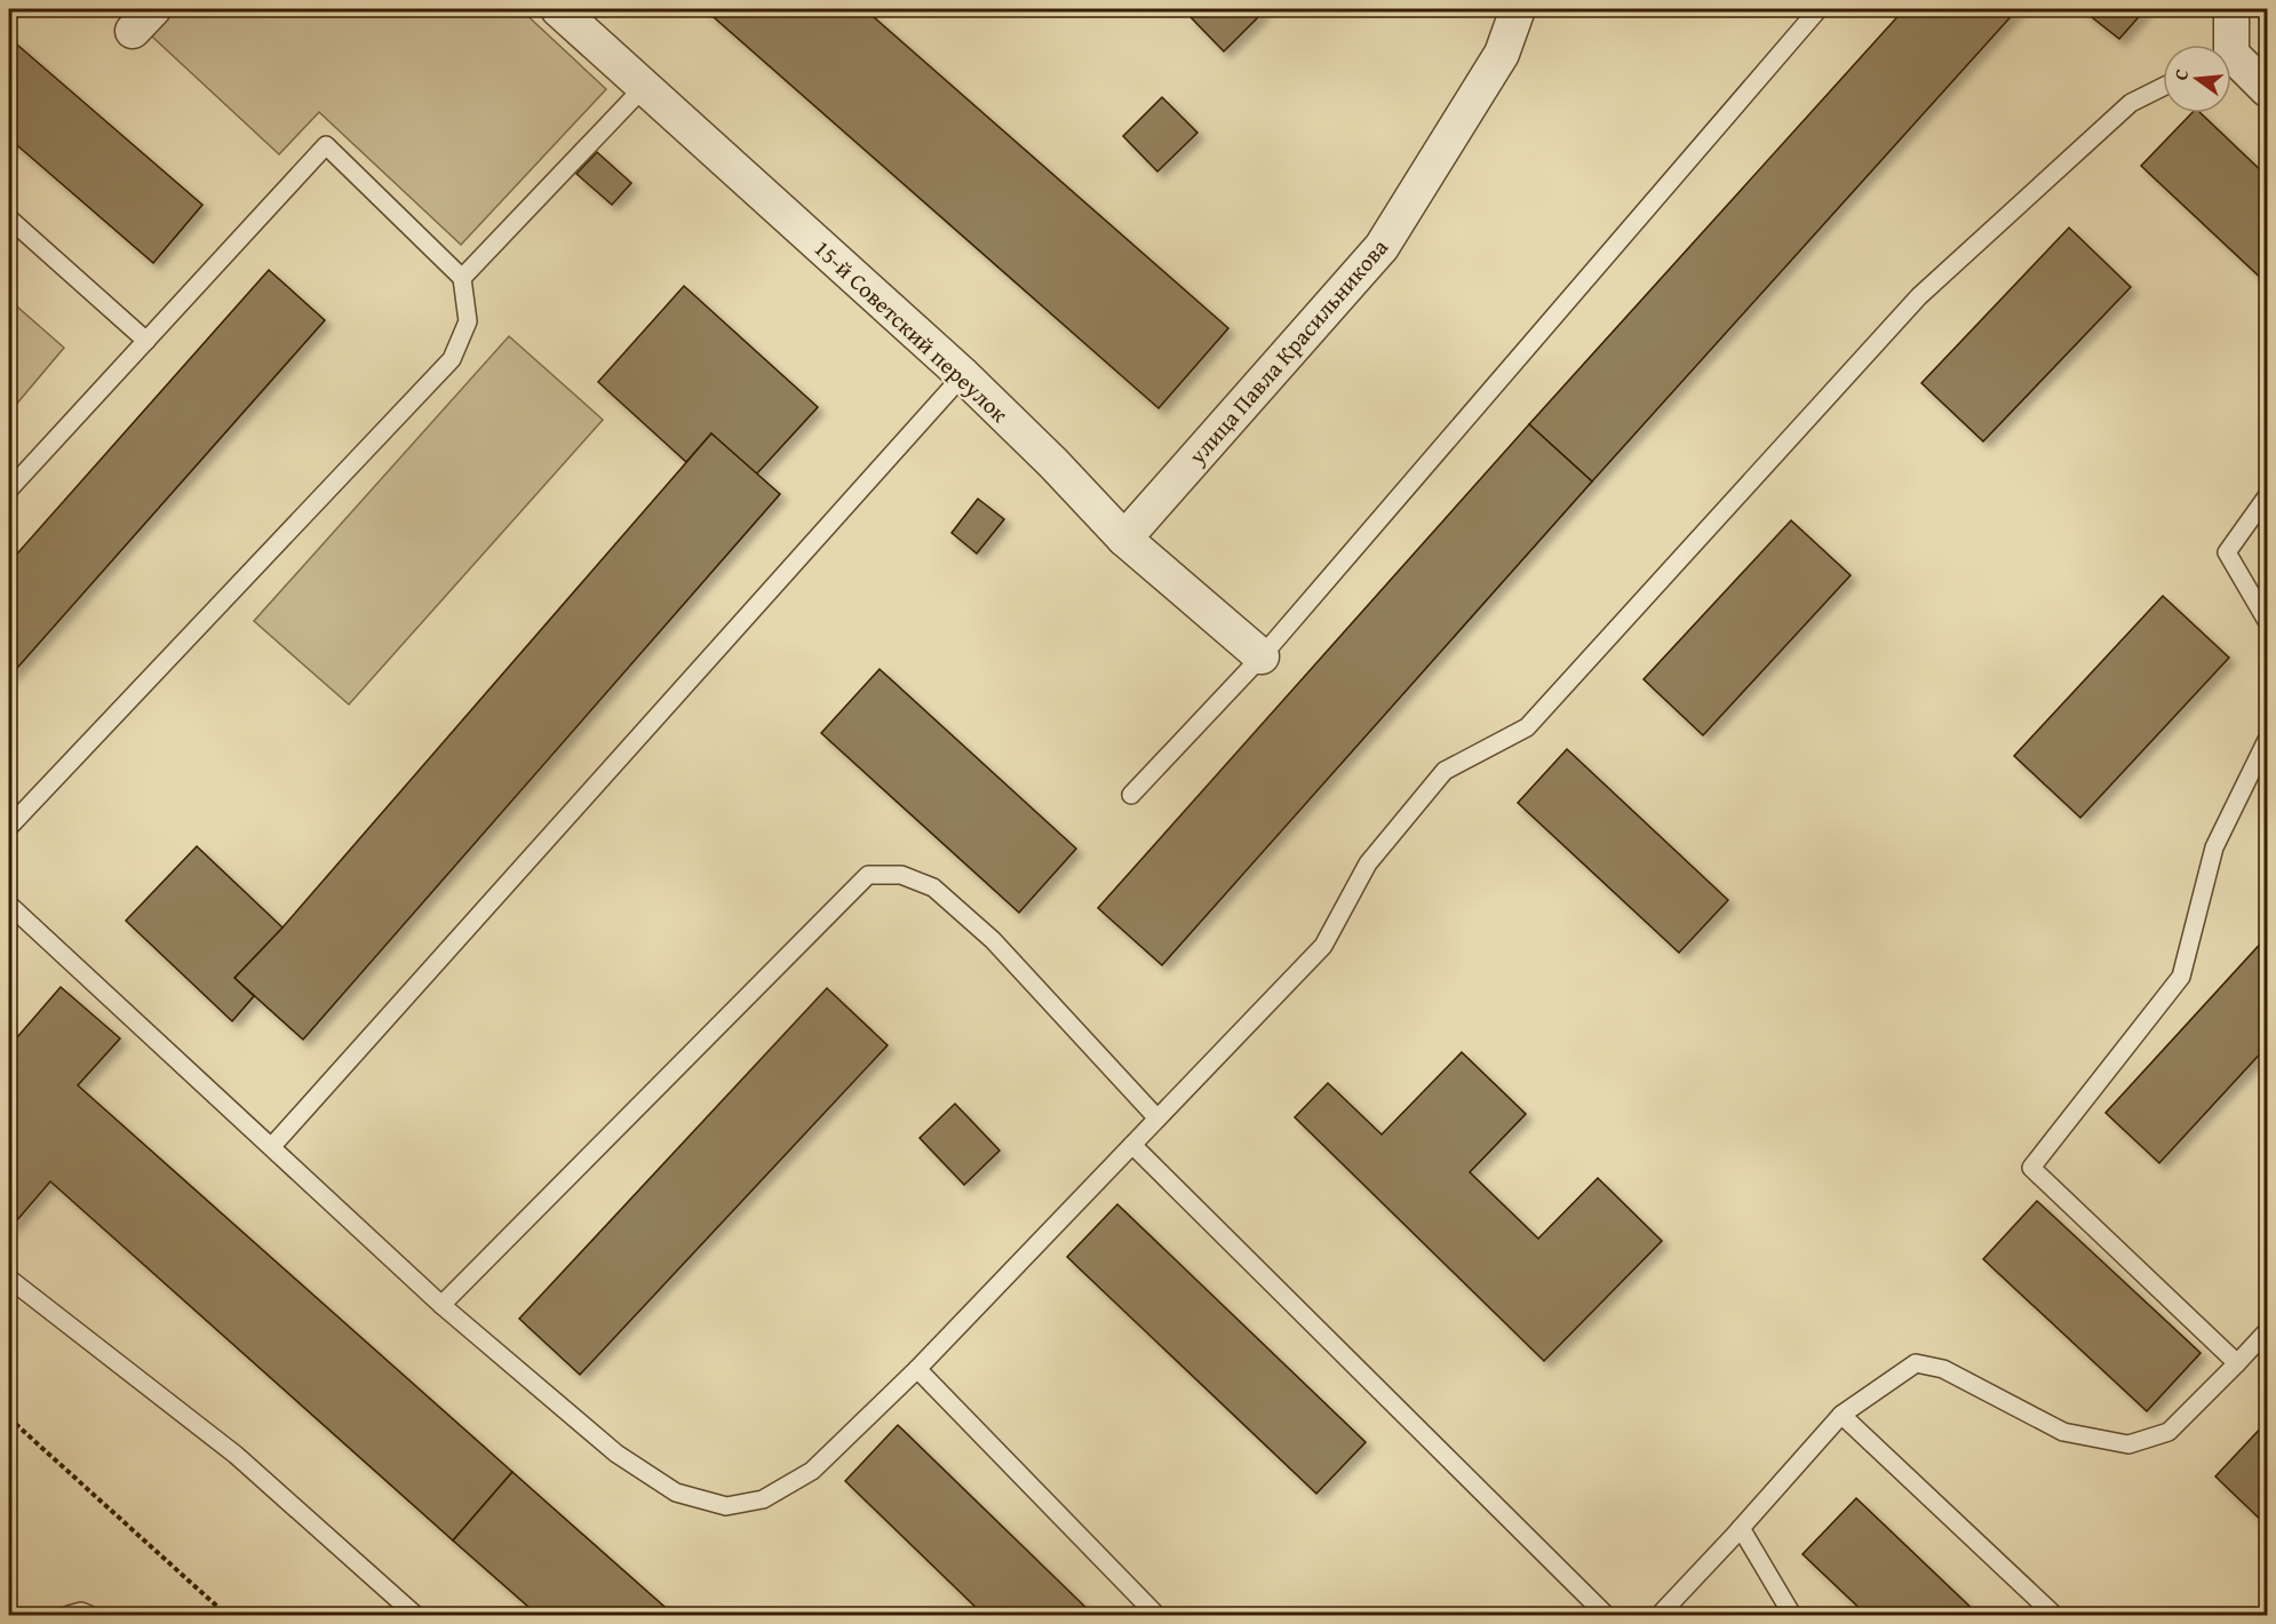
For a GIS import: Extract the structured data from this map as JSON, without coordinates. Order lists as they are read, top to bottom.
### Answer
{
  "streets": {
    "street": ["15-й Советский переулок", "улица Павла Красильникова"]
  },
  "crossings": [
    ["15-й Советский переулок", "улица Павла Красильникова"]
  ],
  "north": "left"
}
